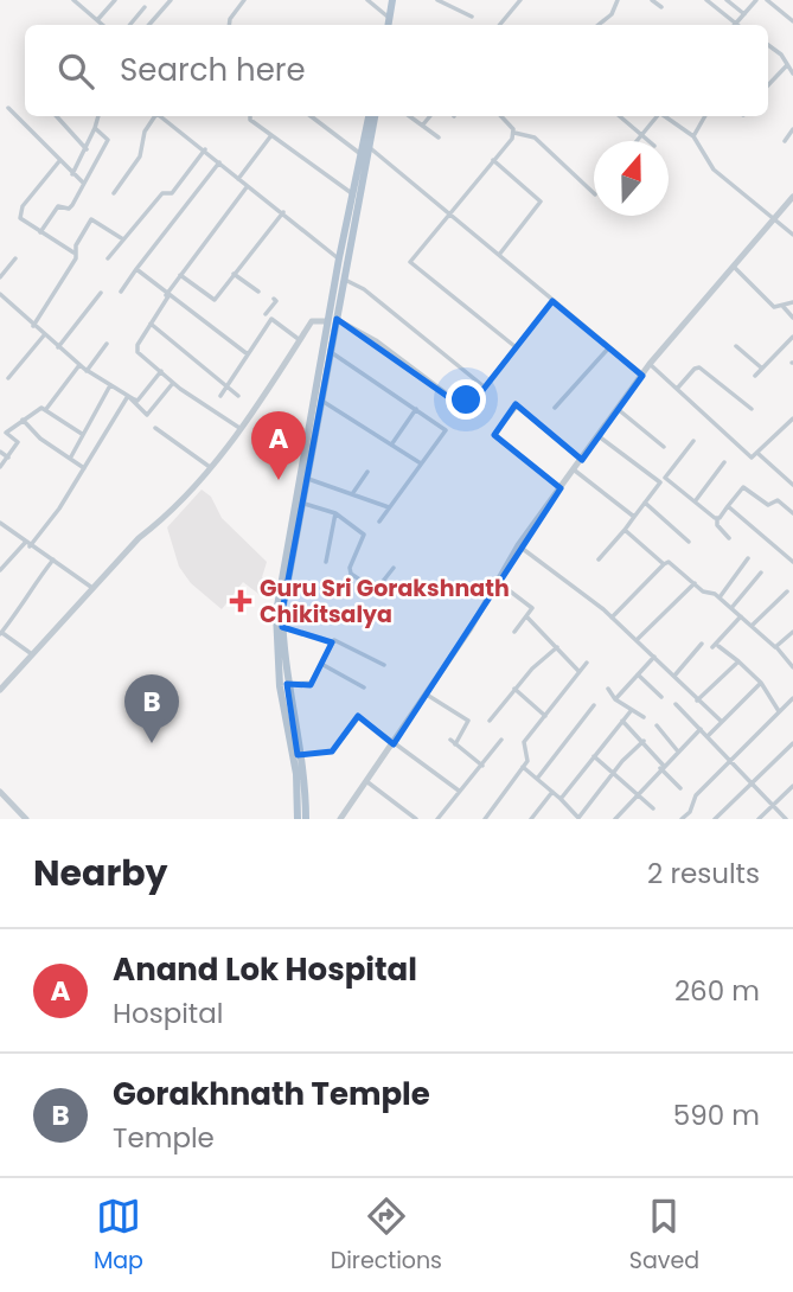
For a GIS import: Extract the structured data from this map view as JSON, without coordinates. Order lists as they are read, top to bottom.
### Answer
{
  "places": {
    "health": ["Guru Sri Gorakshnath Chikitsalya"]
  },
  "north": "top",
  "page": {
    "search": "Search here",
    "pins": ["A", "B"],
    "heading": ["Nearby", "2 results"],
    "list": [
      {
        "mark": "A",
        "name": "Anand Lok Hospital",
        "note": "Hospital",
        "value": "260 m"
      },
      {
        "mark": "B",
        "name": "Gorakhnath Temple",
        "note": "Temple",
        "value": "590 m"
      }
    ],
    "nav": ["Map", "Directions", "Saved"]
  }
}
